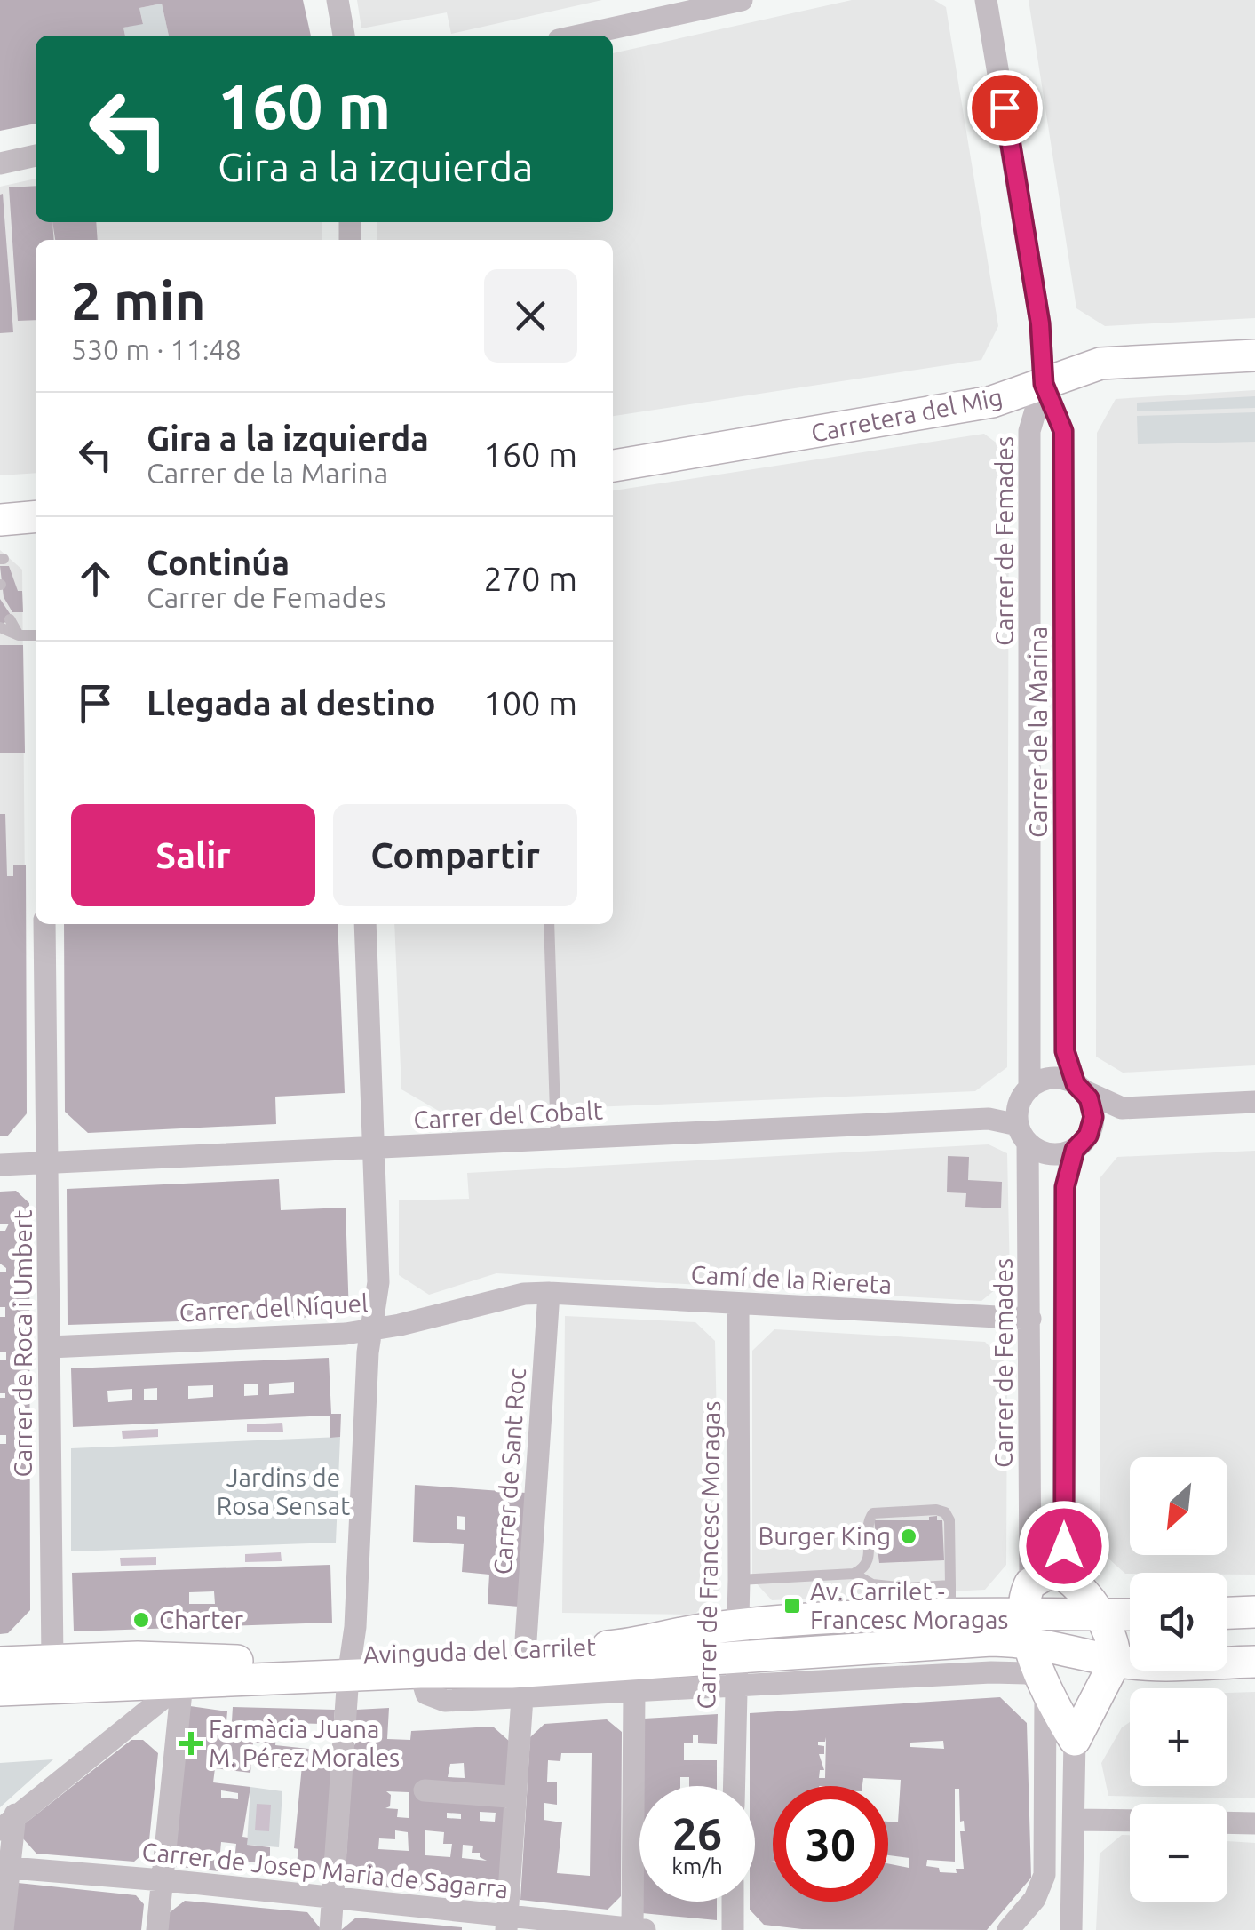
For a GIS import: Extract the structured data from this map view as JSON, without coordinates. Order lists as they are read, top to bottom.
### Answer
{
  "streets": {
    "main road": ["Carretera del Mig", "Avinguda del Carrilet"],
    "street": [
      "Carrer de Femades",
      "Carrer de la Marina",
      "Carrer del Cobalt",
      "Camí de la Riereta",
      "Carrer del Níquel",
      "Carrer de Roca i Umbert",
      "Carrer de Sant Roc",
      "Carrer de Francesc Moragas",
      "Carrer de Josep Maria de Sagarra"
    ]
  },
  "crossings": [
    ["Carretera del Mig", "Carrer de Femades"],
    ["Carretera del Mig", "Carrer de la Marina"],
    ["Carrer de Femades", "Carrer de la Marina"],
    ["Carrer de Femades", "Carrer del Cobalt"],
    ["Carrer de Femades", "Camí de la Riereta"],
    ["Carrer de Femades", "Avinguda del Carrilet"],
    ["Carrer de la Marina", "Carrer del Cobalt"],
    ["Carrer del Cobalt", "Carrer de Roca i Umbert"],
    ["Camí de la Riereta", "Carrer del Níquel"],
    ["Camí de la Riereta", "Carrer de Sant Roc"],
    ["Camí de la Riereta", "Carrer de Francesc Moragas"],
    ["Carrer del Níquel", "Carrer de Roca i Umbert"],
    ["Carrer del Níquel", "Carrer de Sant Roc"],
    ["Carrer de Roca i Umbert", "Avinguda del Carrilet"],
    ["Carrer de Sant Roc", "Avinguda del Carrilet"],
    ["Carrer de Francesc Moragas", "Avinguda del Carrilet"]
  ],
  "parks": ["Jardins de Rosa Sensat"],
  "places": {
    "other": ["Burger King", "Charter"],
    "transit": ["Av. Carrilet - Francesc Moragas"],
    "health": ["Farmàcia Juana M. Pérez Morales"]
  },
  "north": "bottom left",
  "page": {
    "turn": ["160 m", "Gira a la izquierda"],
    "heading": ["2 min", "530 m · 11:48"],
    "list": [
      {
        "name": "Gira a la izquierda",
        "note": "Carrer de la Marina",
        "value": "160 m"
      },
      {
        "name": "Continúa",
        "note": "Carrer de Femades",
        "value": "270 m"
      },
      {
        "name": "Llegada al destino",
        "value": "100 m"
      }
    ],
    "buttons": ["Salir", "Compartir"],
    "map_buttons": ["+", "−"],
    "speed": "26 km/h",
    "limit": "30"
  }
}
